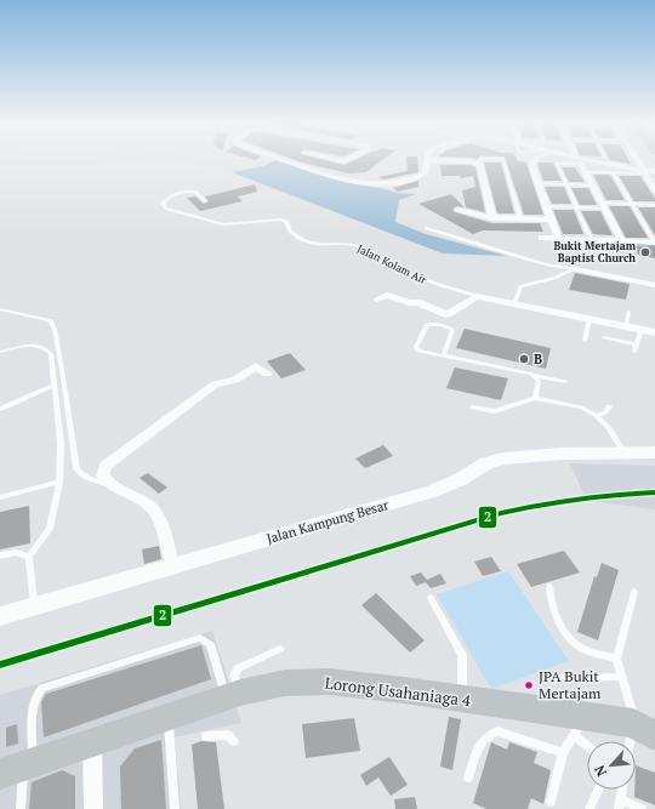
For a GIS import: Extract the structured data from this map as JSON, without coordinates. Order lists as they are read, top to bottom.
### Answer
{
  "streets": {
    "main road": ["Lorong Usahaniaga 4"],
    "street": ["Jalan Kolam Air", "Jalan Kampung Besar"]
  },
  "places": ["Bukit Mertajam Baptist Church", "B", "JPA Bukit Mertajam"],
  "lines": ["transit line 2"],
  "north": "bottom left"
}
